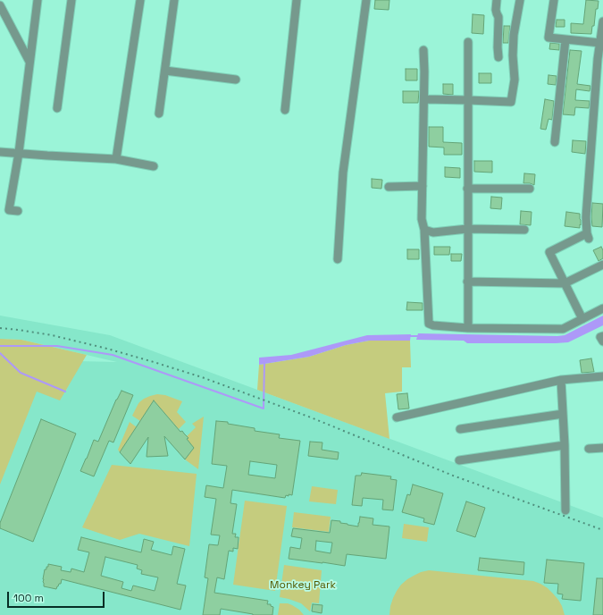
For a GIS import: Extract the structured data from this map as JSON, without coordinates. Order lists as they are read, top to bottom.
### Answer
{
  "parks": ["Monkey Park"],
  "scale_bar": "100 m"
}
